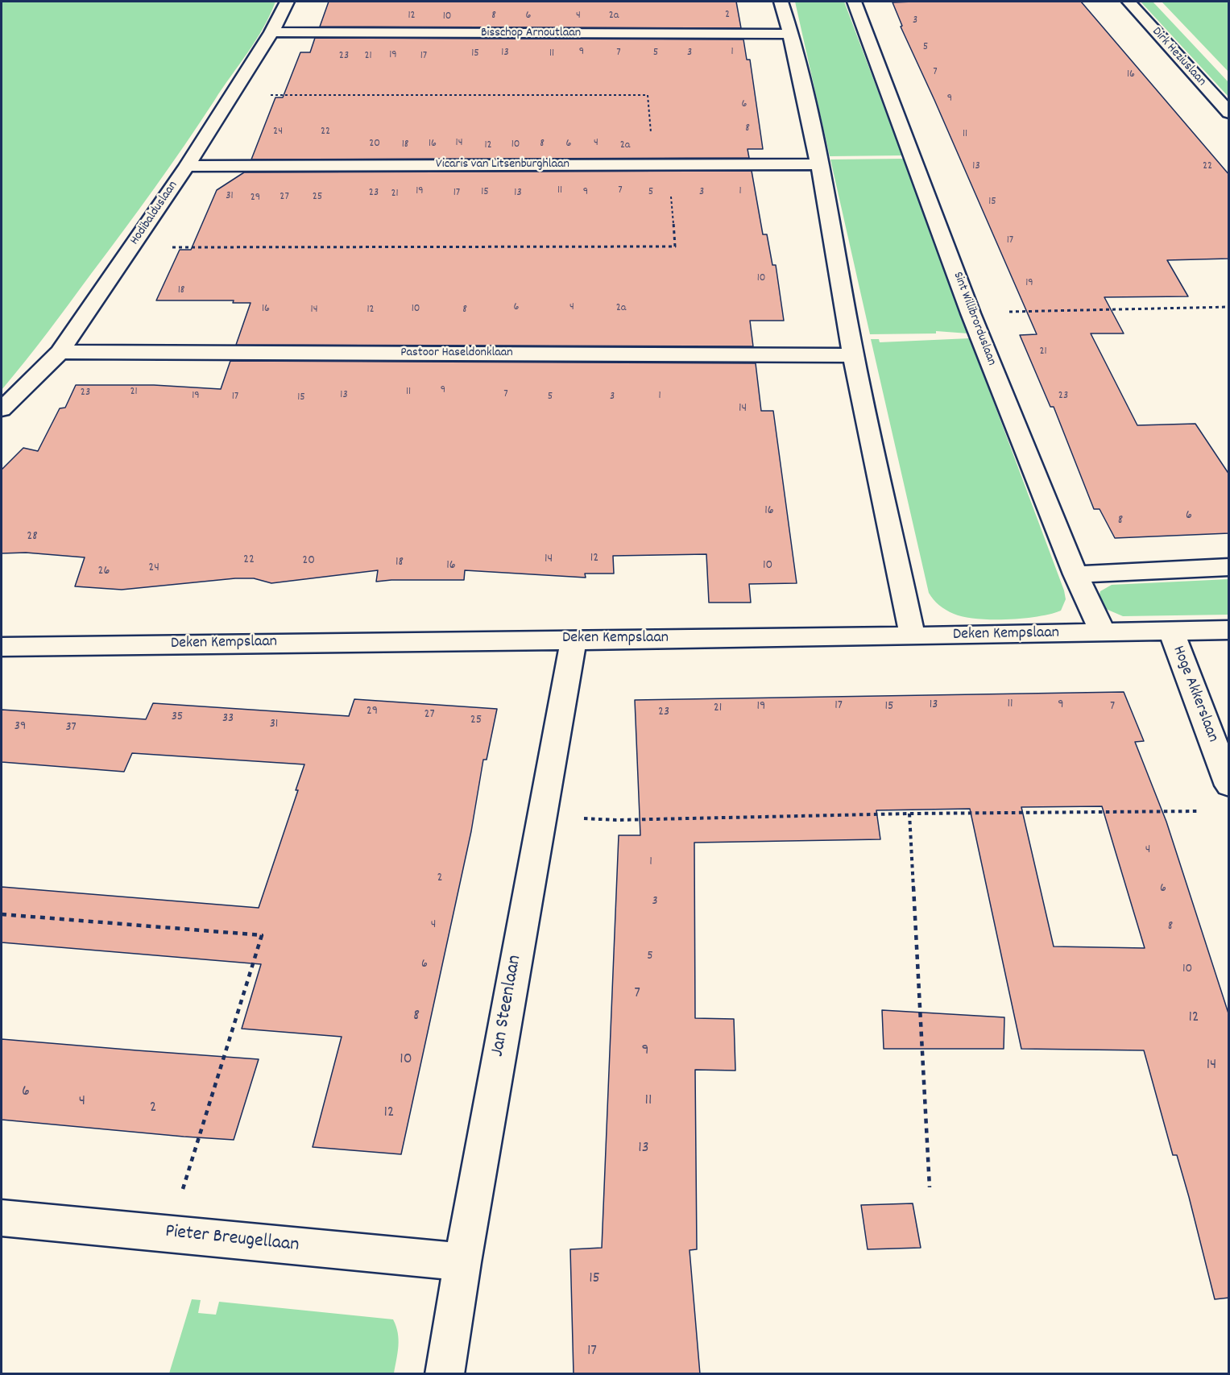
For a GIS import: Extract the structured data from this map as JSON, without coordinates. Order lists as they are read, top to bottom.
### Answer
{
  "streets": {
    "street": [
      "Bisschop Arnoutlaan",
      "Dirk Heziuslaan",
      "Vicaris van Litsenburghlaan",
      "Hodibalduslaan",
      "Sint Willibrorduslaan",
      "Pastoor Haseldonklaan",
      "Deken Kempslaan",
      "Hoge Akkerslaan",
      "Jan Steenlaan",
      "Pieter Breugellaan"
    ]
  },
  "crossings": [
    ["Bisschop Arnoutlaan", "Hodibalduslaan"],
    ["Vicaris van Litsenburghlaan", "Hodibalduslaan"],
    ["Hodibalduslaan", "Pastoor Haseldonklaan"],
    ["Sint Willibrorduslaan", "Deken Kempslaan"],
    ["Deken Kempslaan", "Hoge Akkerslaan"],
    ["Deken Kempslaan", "Jan Steenlaan"],
    ["Jan Steenlaan", "Pieter Breugellaan"]
  ],
  "house_numbers": [
    "2",
    "12",
    "8",
    "6",
    "4",
    "2a",
    "10",
    "3",
    "5",
    "9",
    "1",
    "13",
    "7",
    "5",
    "3",
    "15",
    "11",
    "19",
    "23",
    "21",
    "17",
    "7",
    "16",
    "9",
    "6",
    "8",
    "24",
    "22",
    "11",
    "14",
    "4",
    "20",
    "16",
    "8",
    "6",
    "18",
    "10",
    "12",
    "2a",
    "13",
    "22",
    "11",
    "7",
    "19",
    "1",
    "15",
    "9",
    "5",
    "3",
    "23",
    "17",
    "13",
    "21",
    "31",
    "27",
    "25",
    "29",
    "15",
    "17",
    "10",
    "19",
    "18",
    "6",
    "4",
    "2a",
    "16",
    "10",
    "14",
    "12",
    "8",
    "21",
    "9",
    "21",
    "11",
    "23",
    "7",
    "13",
    "19",
    "1",
    "23",
    "17",
    "5",
    "3",
    "15",
    "14",
    "16",
    "6",
    "8",
    "28",
    "12",
    "14",
    "22",
    "20",
    "18",
    "16",
    "10",
    "24",
    "26",
    "11",
    "13",
    "9",
    "17",
    "19",
    "15",
    "7",
    "21",
    "29",
    "23",
    "27",
    "35",
    "33",
    "25",
    "31",
    "39",
    "37",
    "4",
    "1",
    "2",
    "6",
    "3",
    "4",
    "8",
    "5",
    "6",
    "10",
    "7",
    "8",
    "12",
    "9",
    "10",
    "14",
    "6",
    "11",
    "4",
    "2",
    "12",
    "13",
    "15",
    "17"
  ]
}
